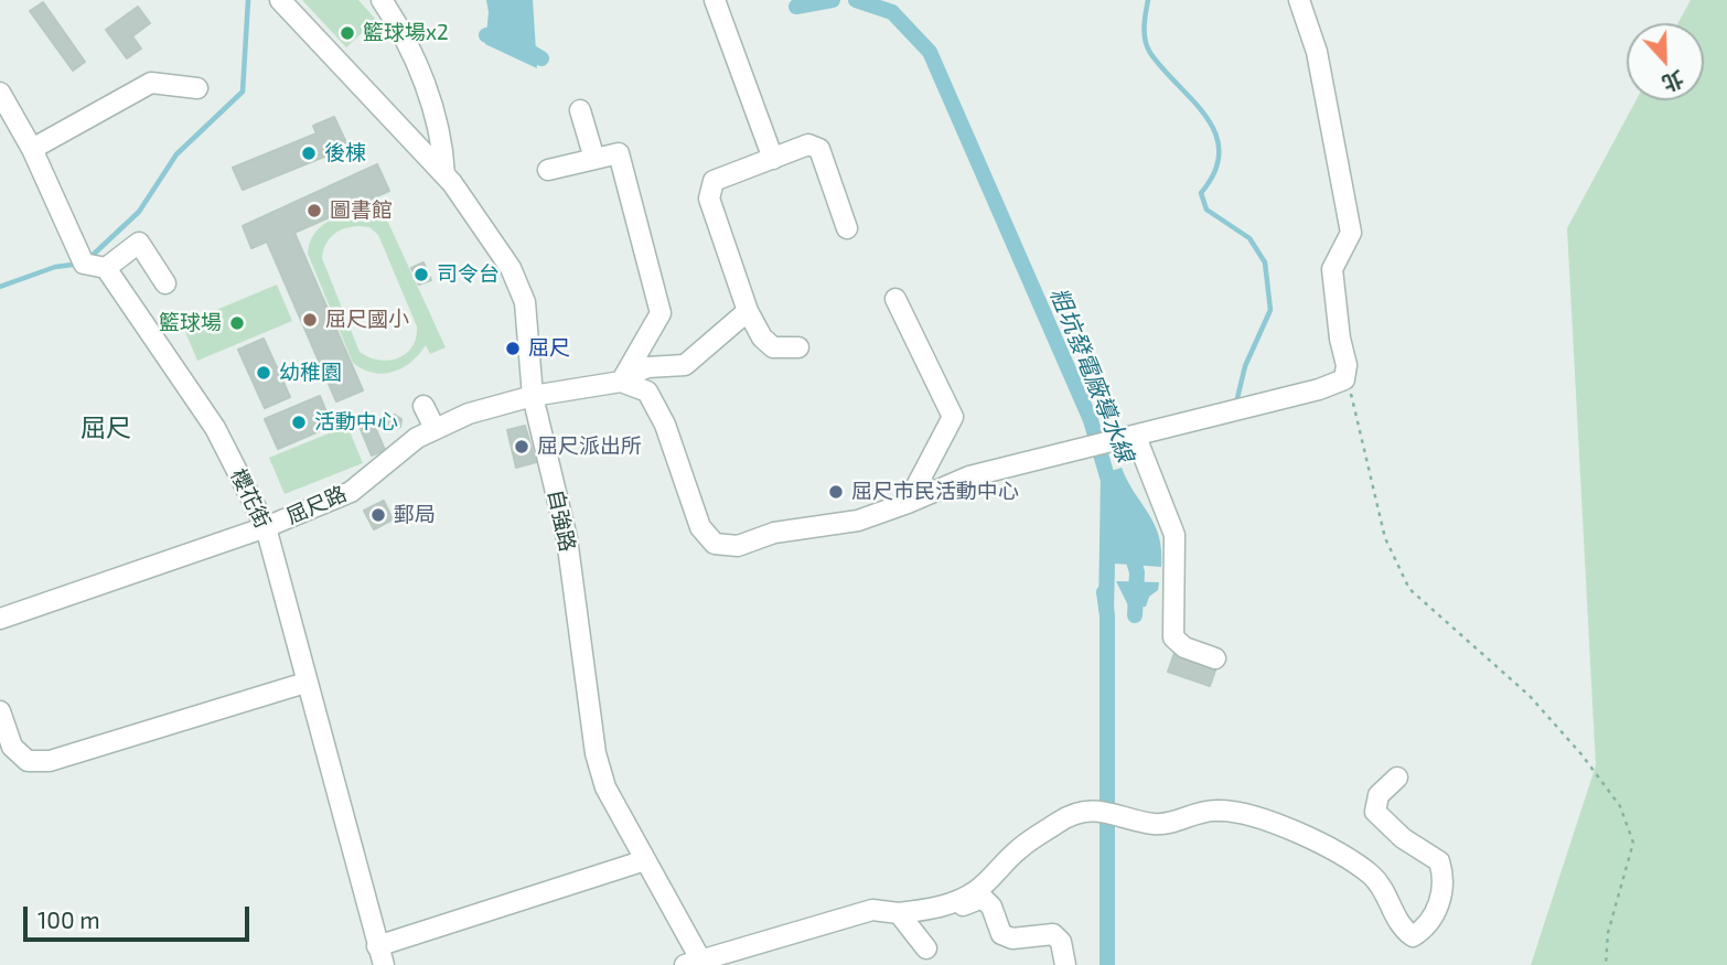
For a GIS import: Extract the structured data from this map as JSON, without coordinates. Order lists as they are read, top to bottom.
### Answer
{
  "streets": {
    "street": ["櫻花街", "屈尺路", "自強路"]
  },
  "crossings": [
    ["櫻花街", "屈尺路"],
    ["屈尺路", "自強路"]
  ],
  "districts": ["屈尺"],
  "water": ["粗坑發電廠導水線"],
  "places": [
    "籃球場x2",
    "後棟",
    "圖書館",
    "司令台",
    "屈尺國小",
    "籃球場",
    "屈尺",
    "幼稚園",
    "活動中心",
    "屈尺派出所",
    "屈尺市民活動中心",
    "郵局"
  ],
  "scale_bar": "100 m",
  "north": "bottom"
}
